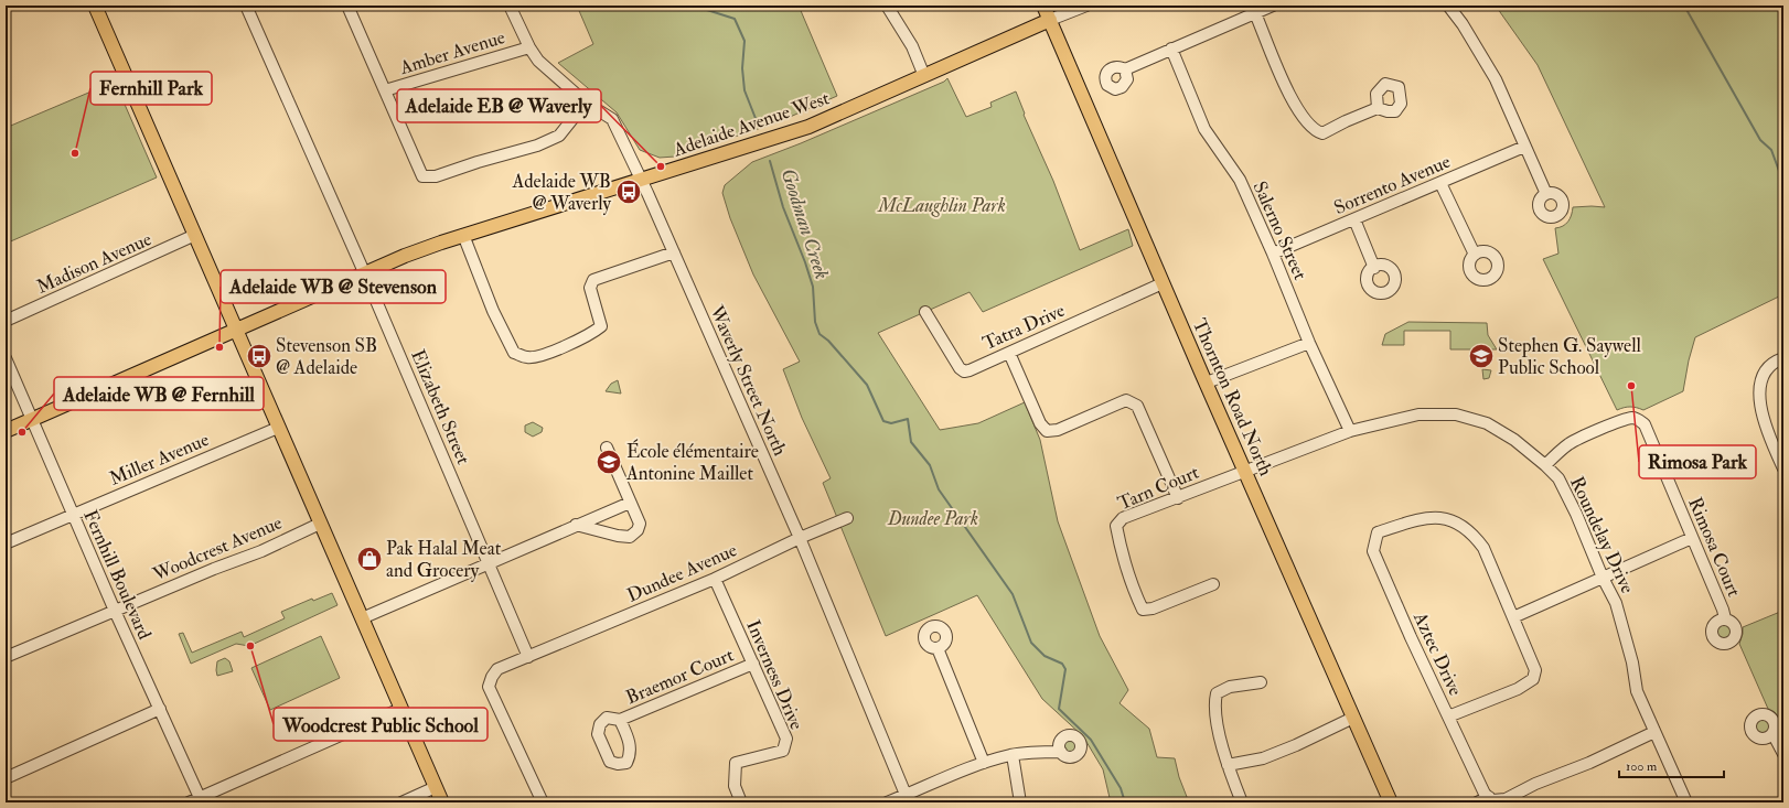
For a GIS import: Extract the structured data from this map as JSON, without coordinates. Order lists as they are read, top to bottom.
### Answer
{
  "streets": {
    "main road": ["Adelaide Avenue West", "Thornton Road North"],
    "street": [
      "Amber Avenue",
      "Sorrento Avenue",
      "Salerno Street",
      "Madison Avenue",
      "Tatra Drive",
      "Waverly Street North",
      "Elizabeth Street",
      "Miller Avenue",
      "Tarn Court",
      "Roundelay Drive",
      "Rimosa Court",
      "Woodcrest Avenue",
      "Dundee Avenue",
      "Fernhill Boulevard",
      "Aztec Drive",
      "Inverness Drive",
      "Braemor Court"
    ]
  },
  "crossings": [
    ["Amber Avenue", "Waverly Street North"],
    ["Adelaide Avenue West", "Waverly Street North"],
    ["Adelaide Avenue West", "Thornton Road North"],
    ["Adelaide Avenue West", "Elizabeth Street"],
    ["Adelaide Avenue West", "Fernhill Boulevard"],
    ["Sorrento Avenue", "Salerno Street"],
    ["Salerno Street", "Roundelay Drive"],
    ["Tatra Drive", "Thornton Road North"],
    ["Waverly Street North", "Dundee Avenue"],
    ["Thornton Road North", "Tarn Court"],
    ["Thornton Road North", "Roundelay Drive"],
    ["Elizabeth Street", "Dundee Avenue"],
    ["Miller Avenue", "Fernhill Boulevard"],
    ["Tarn Court", "Roundelay Drive"],
    ["Roundelay Drive", "Rimosa Court"],
    ["Woodcrest Avenue", "Fernhill Boulevard"],
    ["Dundee Avenue", "Inverness Drive"],
    ["Inverness Drive", "Braemor Court"]
  ],
  "water": ["Goodman Creek"],
  "parks": ["McLaughlin Park", "Dundee Park"],
  "places": {
    "other": [
      "Fernhill Park",
      "Adelaide EB @ Waverly",
      "Adelaide WB @ Stevenson",
      "Rimosa Park",
      "Adelaide WB @ Fernhill",
      "Woodcrest Public School"
    ],
    "bus stop": ["Adelaide WB @ Waverly", "Stevenson SB @ Adelaide"],
    "school or university": ["Stephen G. Saywell Public School", "École élémentaire Antonine Maillet"],
    "shop": ["Pak Halal Meat and Grocery"]
  },
  "scale_bar": "100 m"
}
